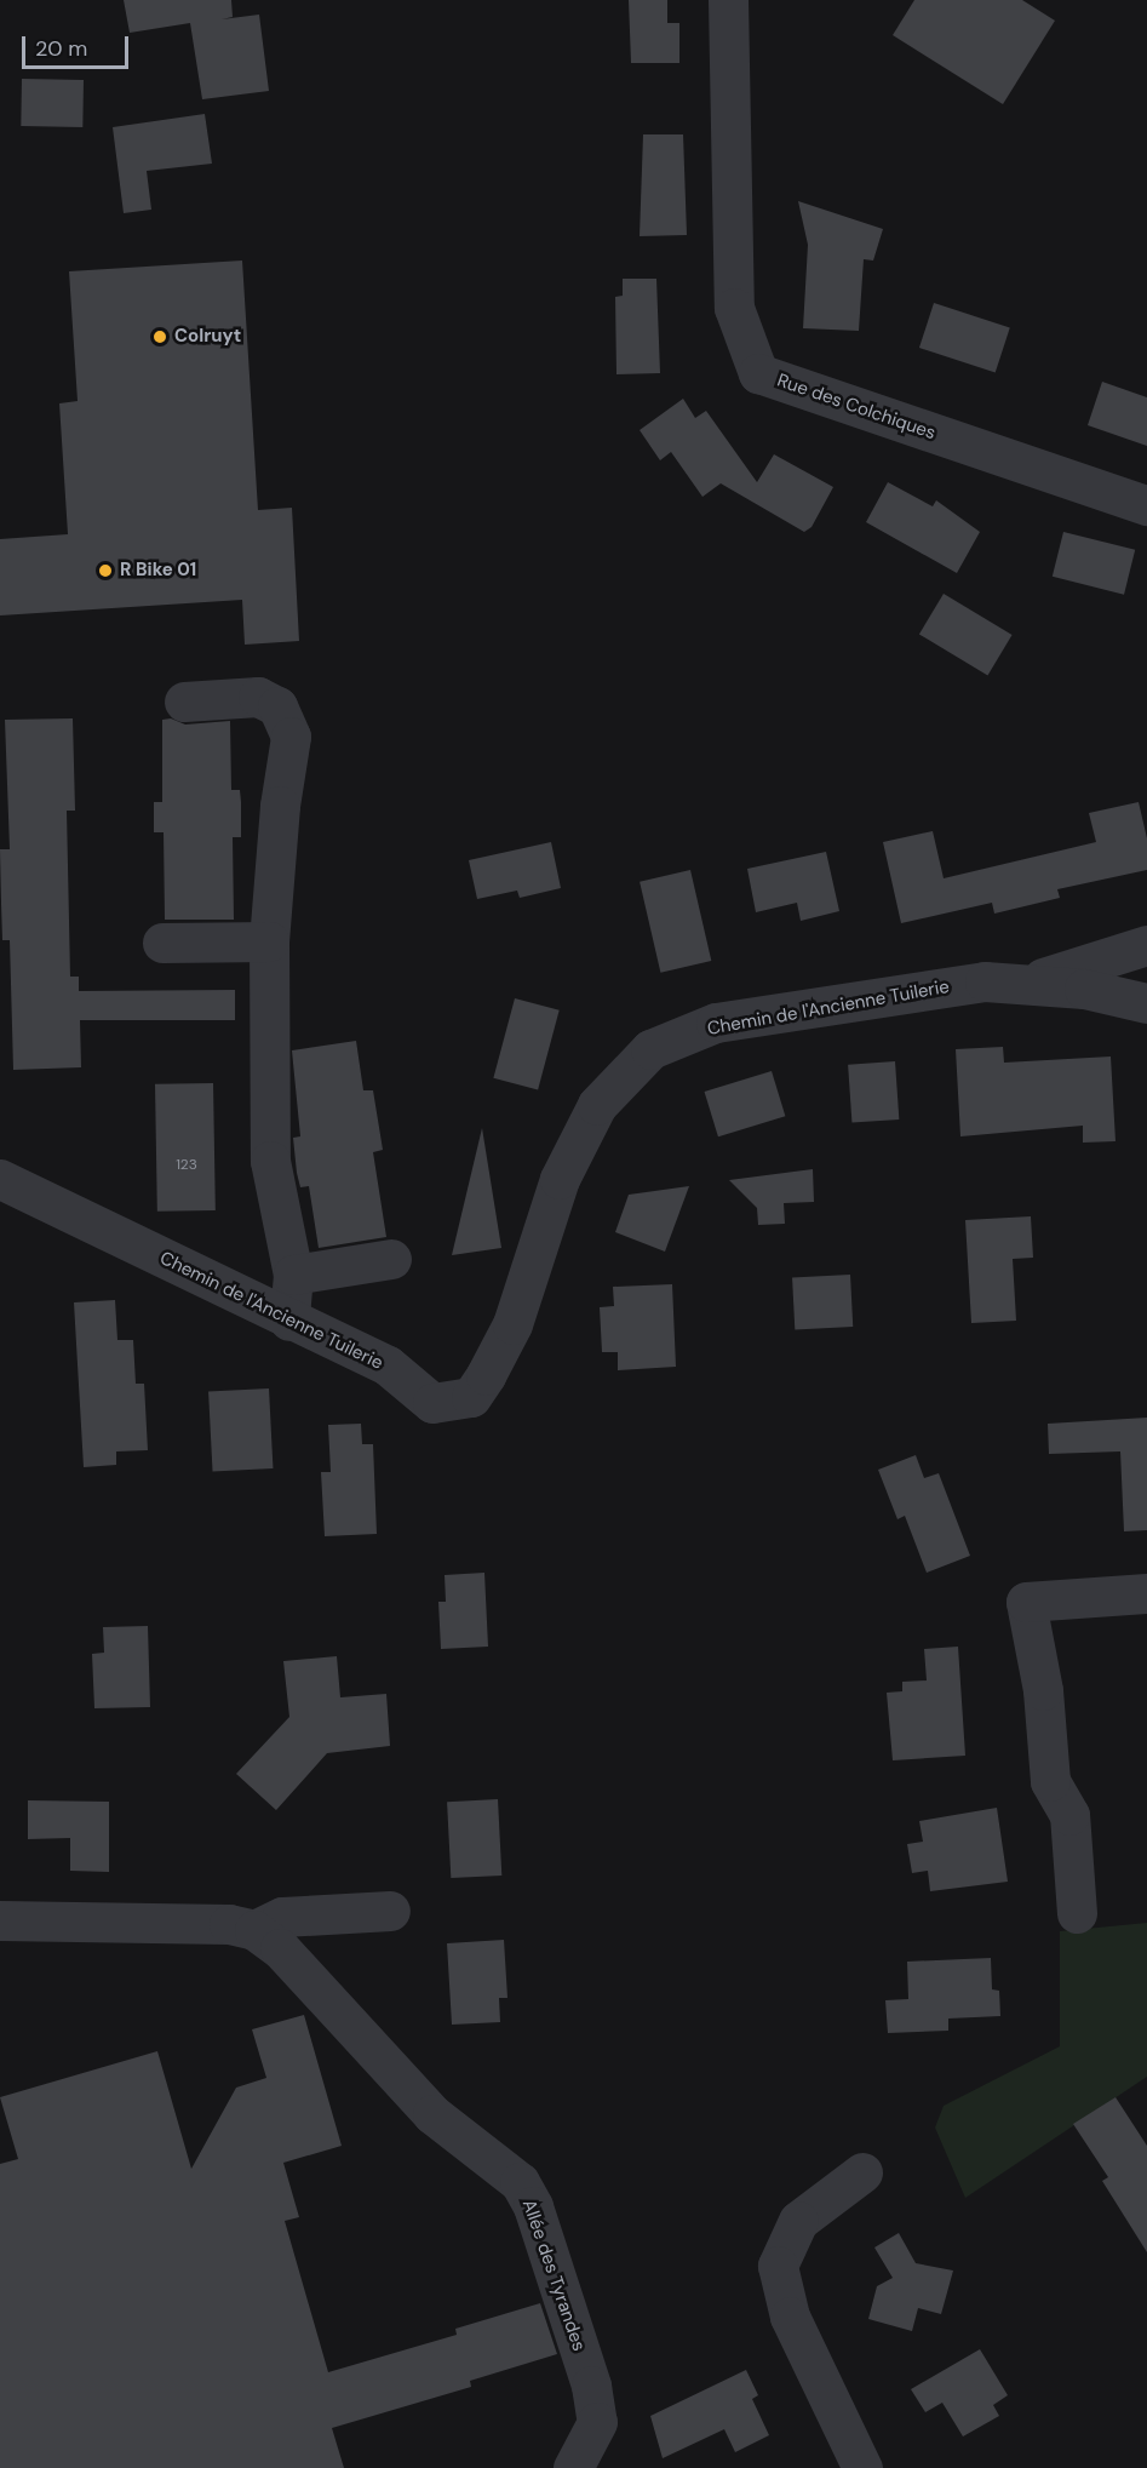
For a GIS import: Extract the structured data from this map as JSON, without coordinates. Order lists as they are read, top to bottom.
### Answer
{
  "streets": {
    "street": ["Rue des Colchiques", "Chemin de l'Ancienne Tuilerie", "Allée des Tyrandes"]
  },
  "places": ["Colruyt", "R Bike 01"],
  "house_numbers": ["123"],
  "scale_bar": "20 m"
}
